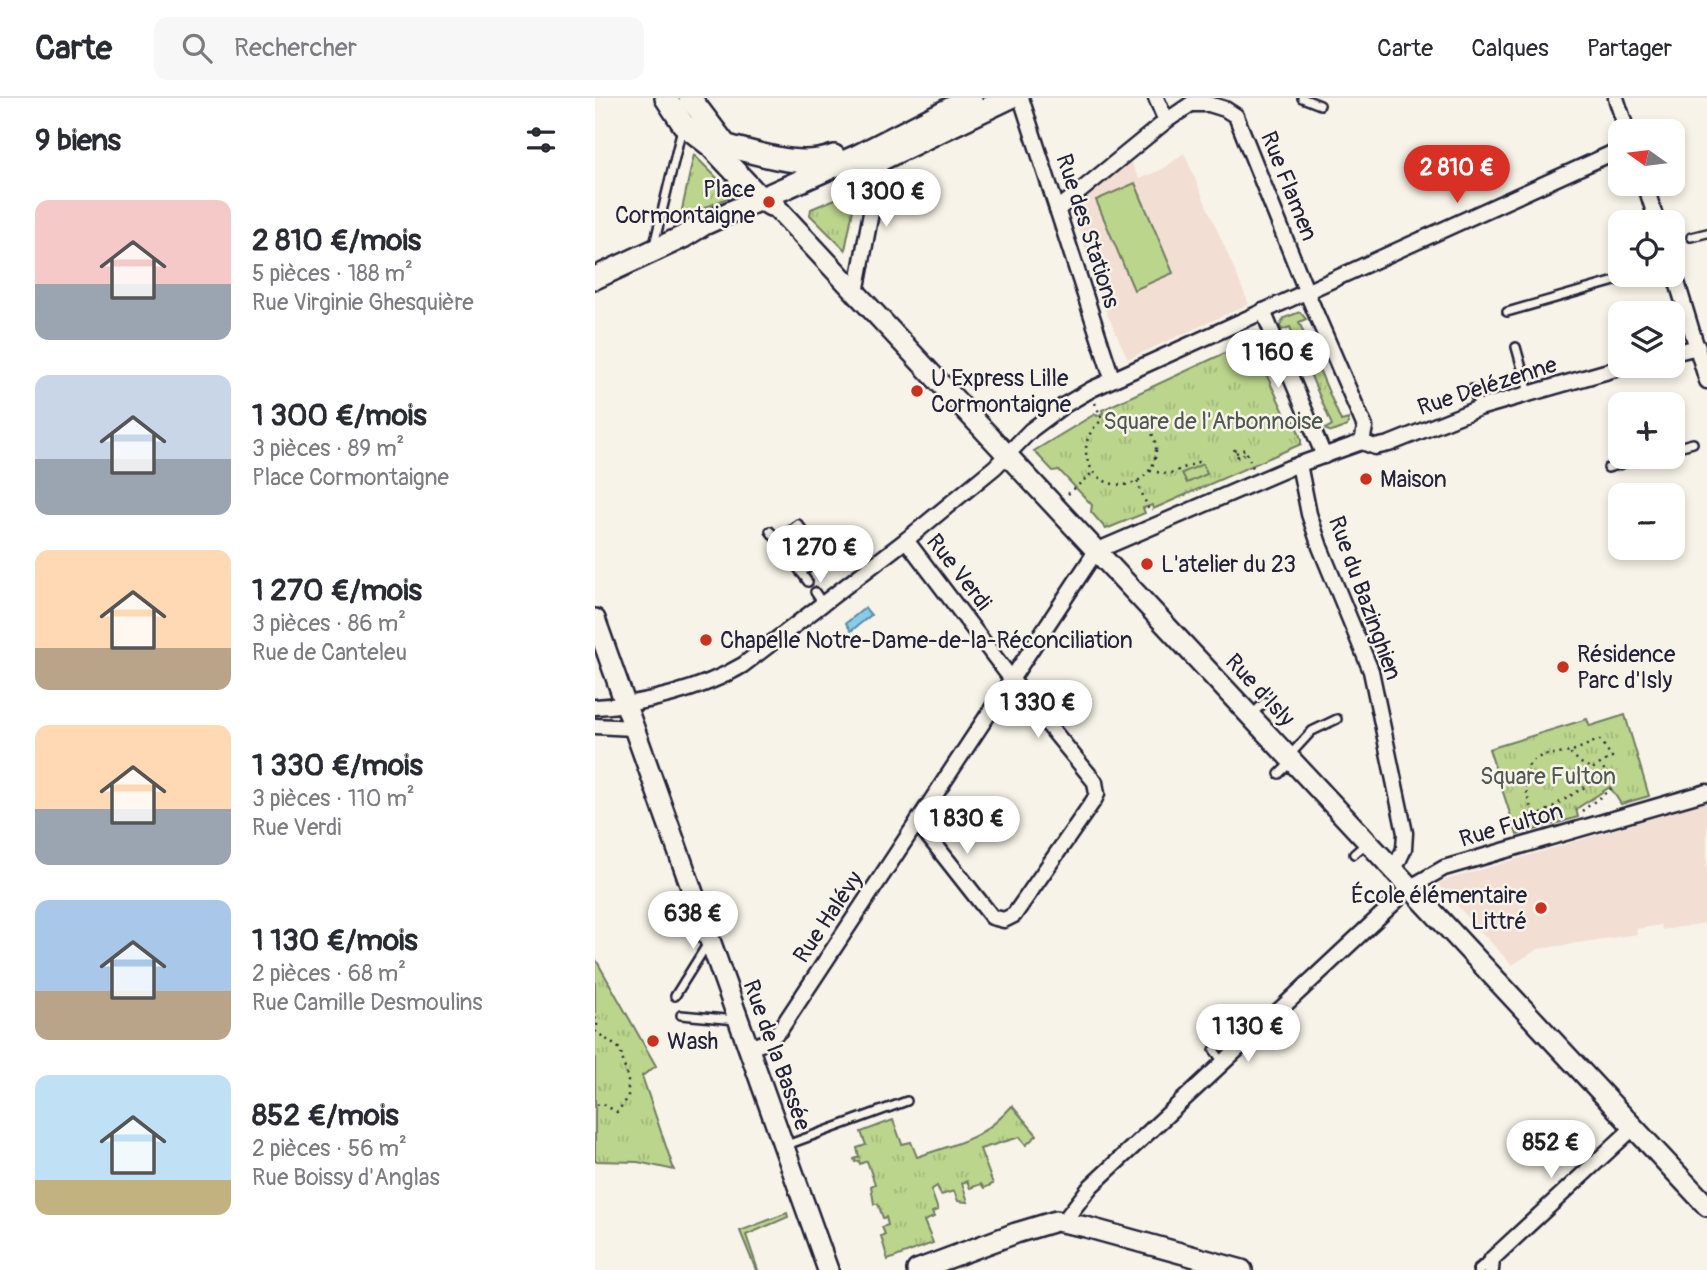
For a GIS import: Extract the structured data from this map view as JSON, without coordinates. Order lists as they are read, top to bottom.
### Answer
{
  "streets": {
    "street": [
      "Rue Flamen",
      "Rue des Stations",
      "Rue Delézenne",
      "Rue Verdi",
      "Rue du Bazinghien",
      "Rue d'Isly",
      "Rue Fulton",
      "Rue Halévy",
      "Rue de la Bassée"
    ]
  },
  "crossings": [
    ["Rue Delézenne", "Rue du Bazinghien"],
    ["Rue Delézenne", "Rue d'Isly"],
    ["Rue Delézenne", "Rue Halévy"],
    ["Rue Verdi", "Rue Halévy"],
    ["Rue du Bazinghien", "Rue d'Isly"],
    ["Rue d'Isly", "Rue Fulton"],
    ["Rue d'Isly", "Rue Halévy"],
    ["Rue Halévy", "Rue de la Bassée"]
  ],
  "parks": ["Square de l'Arbonnoise", "Square Fulton"],
  "places": [
    "Place Cormontaigne",
    "U Express Lille Cormontaigne",
    "Maison",
    "L'atelier du 23",
    "Chapelle Notre-Dame-de-la-Réconciliation",
    "Résidence Parc d'Isly",
    "École élémentaire Littré",
    "Wash"
  ],
  "north": "left",
  "page": {
    "header": "Carte",
    "search": "Rechercher",
    "nav": ["Carte", "Calques", "Partager"],
    "heading": "9 biens",
    "map_buttons": ["+", "−"],
    "price": [
      "2 810 €",
      "1 300 €",
      "1 160 €",
      "1 270 €",
      "1 330 €",
      "1 830 €",
      "638 €",
      "1 130 €",
      "852 €"
    ],
    "list": [
      {
        "name": "2 810 €/mois",
        "note": "5 pièces · 188 m² · Rue Virginie Ghesquière"
      },
      {
        "name": "1 300 €/mois",
        "note": "3 pièces · 89 m² · Place Cormontaigne"
      },
      {
        "name": "1 270 €/mois",
        "note": "3 pièces · 86 m² · Rue de Canteleu"
      },
      {
        "name": "1 330 €/mois",
        "note": "3 pièces · 110 m² · Rue Verdi"
      },
      {
        "name": "1 130 €/mois",
        "note": "2 pièces · 68 m² · Rue Camille Desmoulins"
      },
      {
        "name": "852 €/mois",
        "note": "2 pièces · 56 m² · Rue Boissy d'Anglas"
      }
    ]
  }
}
